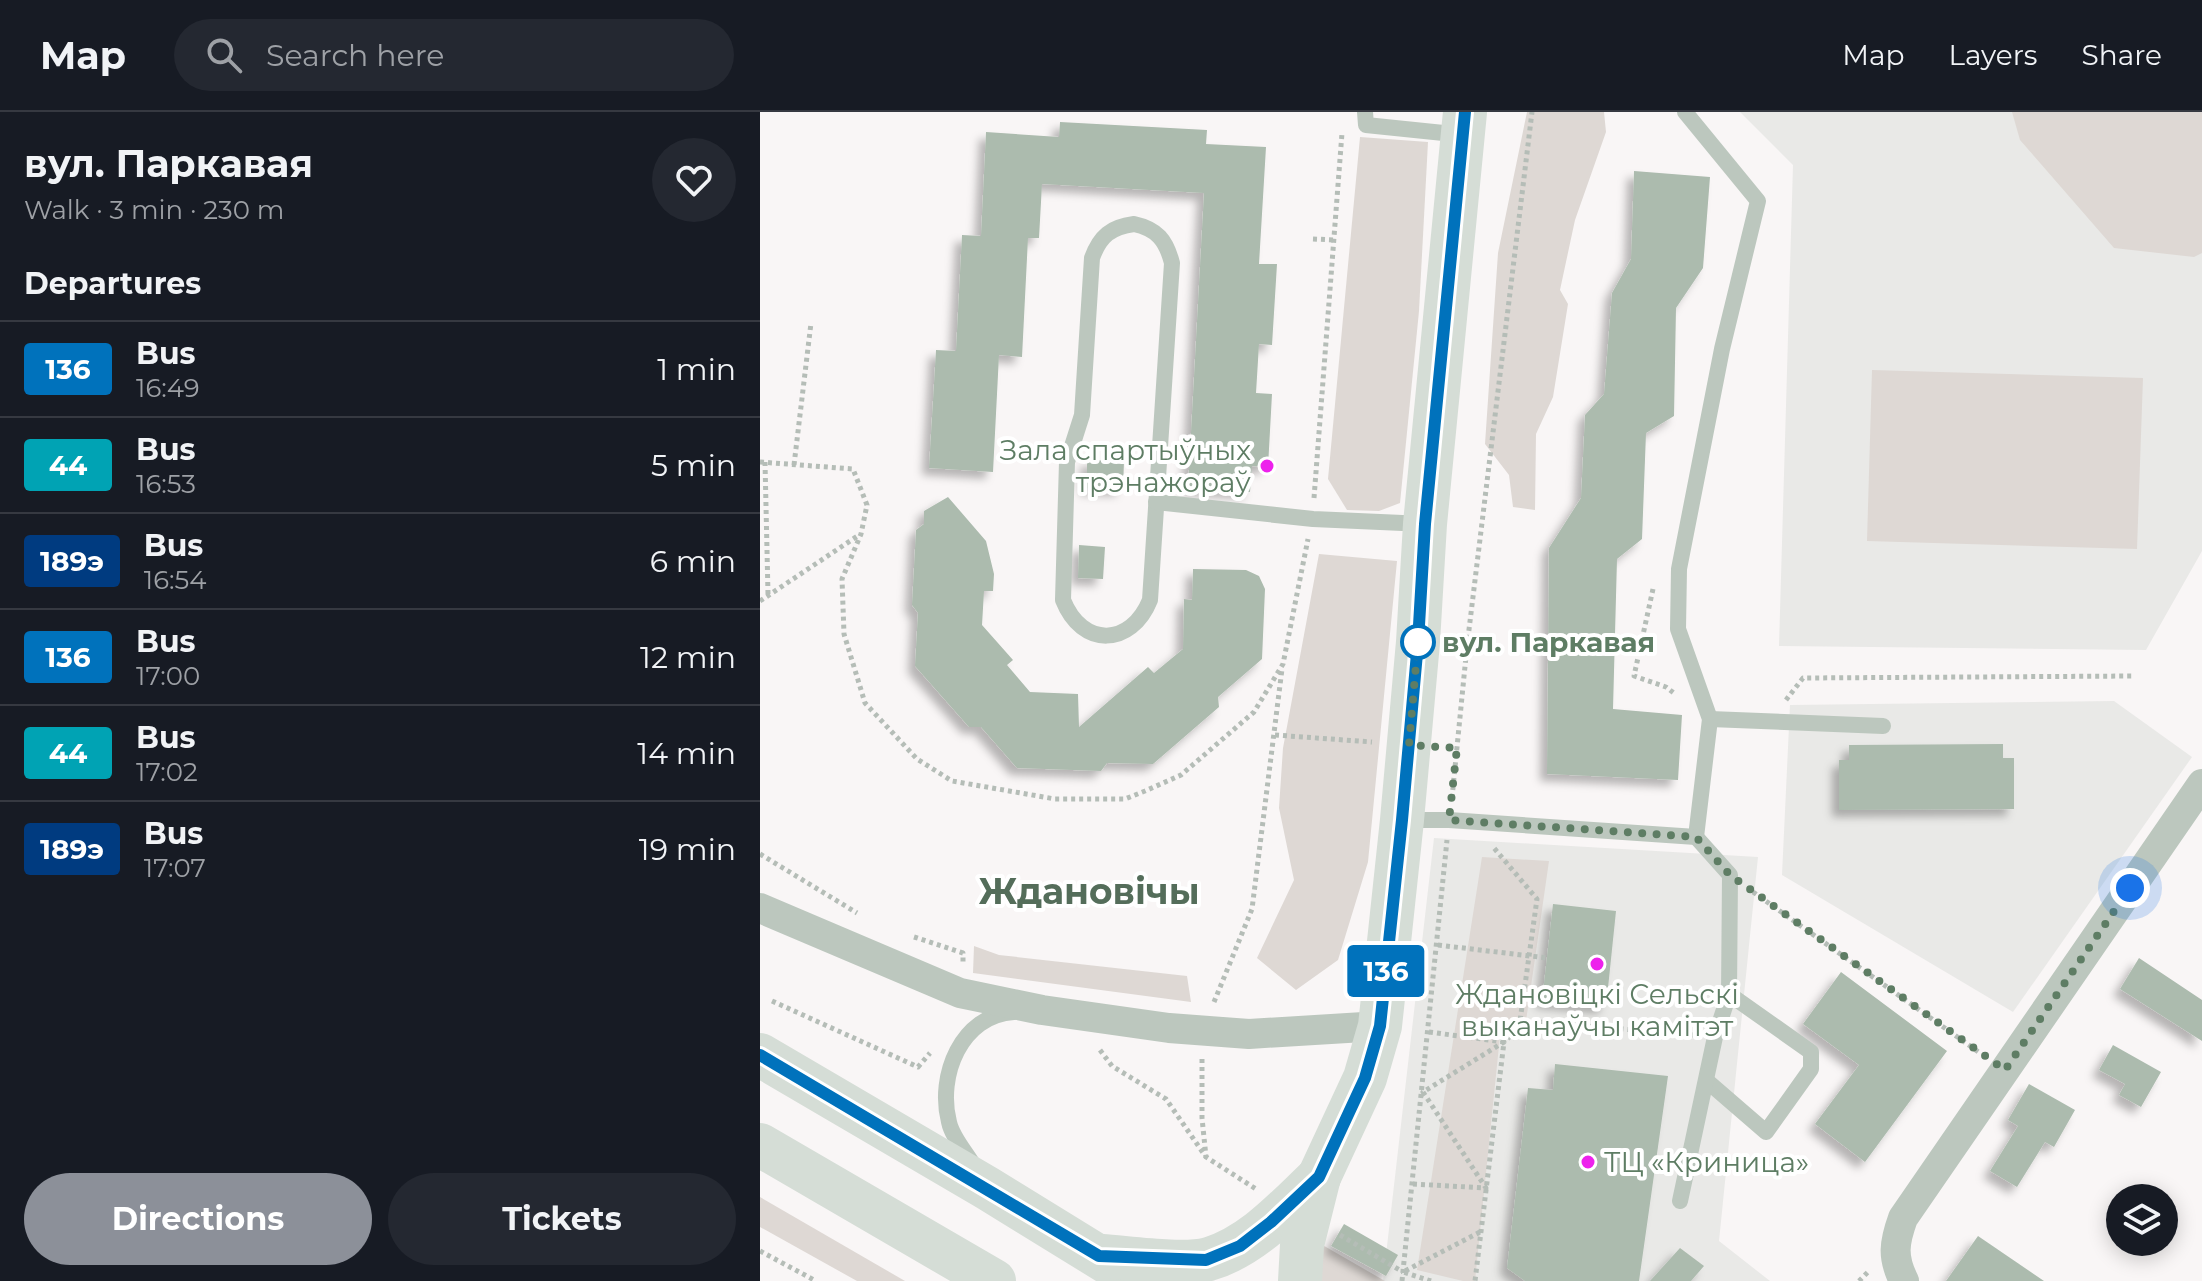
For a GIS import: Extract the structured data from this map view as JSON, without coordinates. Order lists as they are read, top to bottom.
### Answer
{
  "districts": ["Ждановічы"],
  "places": [
    "Зала спартыўных трэнажораў",
    "вул. Паркавая",
    "Ждановіцкі Сельскі выканаўчы камітэт",
    "ТЦ «Криница»"
  ],
  "lines": ["bus line 136"],
  "page": {
    "header": "Map",
    "search": "Search here",
    "nav": ["Map", "Layers", "Share"],
    "heading": [
      ["вул. Паркавая", "Walk · 3 min · 230 m"],
      "Departures"
    ],
    "on_map": "136",
    "list": [
      {
        "mark": "136",
        "name": "Bus",
        "note": "16:49",
        "value": "1 min"
      },
      {
        "mark": "44",
        "name": "Bus",
        "note": "16:53",
        "value": "5 min"
      },
      {
        "mark": "189э",
        "name": "Bus",
        "note": "16:54",
        "value": "6 min"
      },
      {
        "mark": "136",
        "name": "Bus",
        "note": "17:00",
        "value": "12 min"
      },
      {
        "mark": "44",
        "name": "Bus",
        "note": "17:02",
        "value": "14 min"
      },
      {
        "mark": "189э",
        "name": "Bus",
        "note": "17:07",
        "value": "19 min"
      }
    ],
    "buttons": ["Directions", "Tickets"]
  }
}
